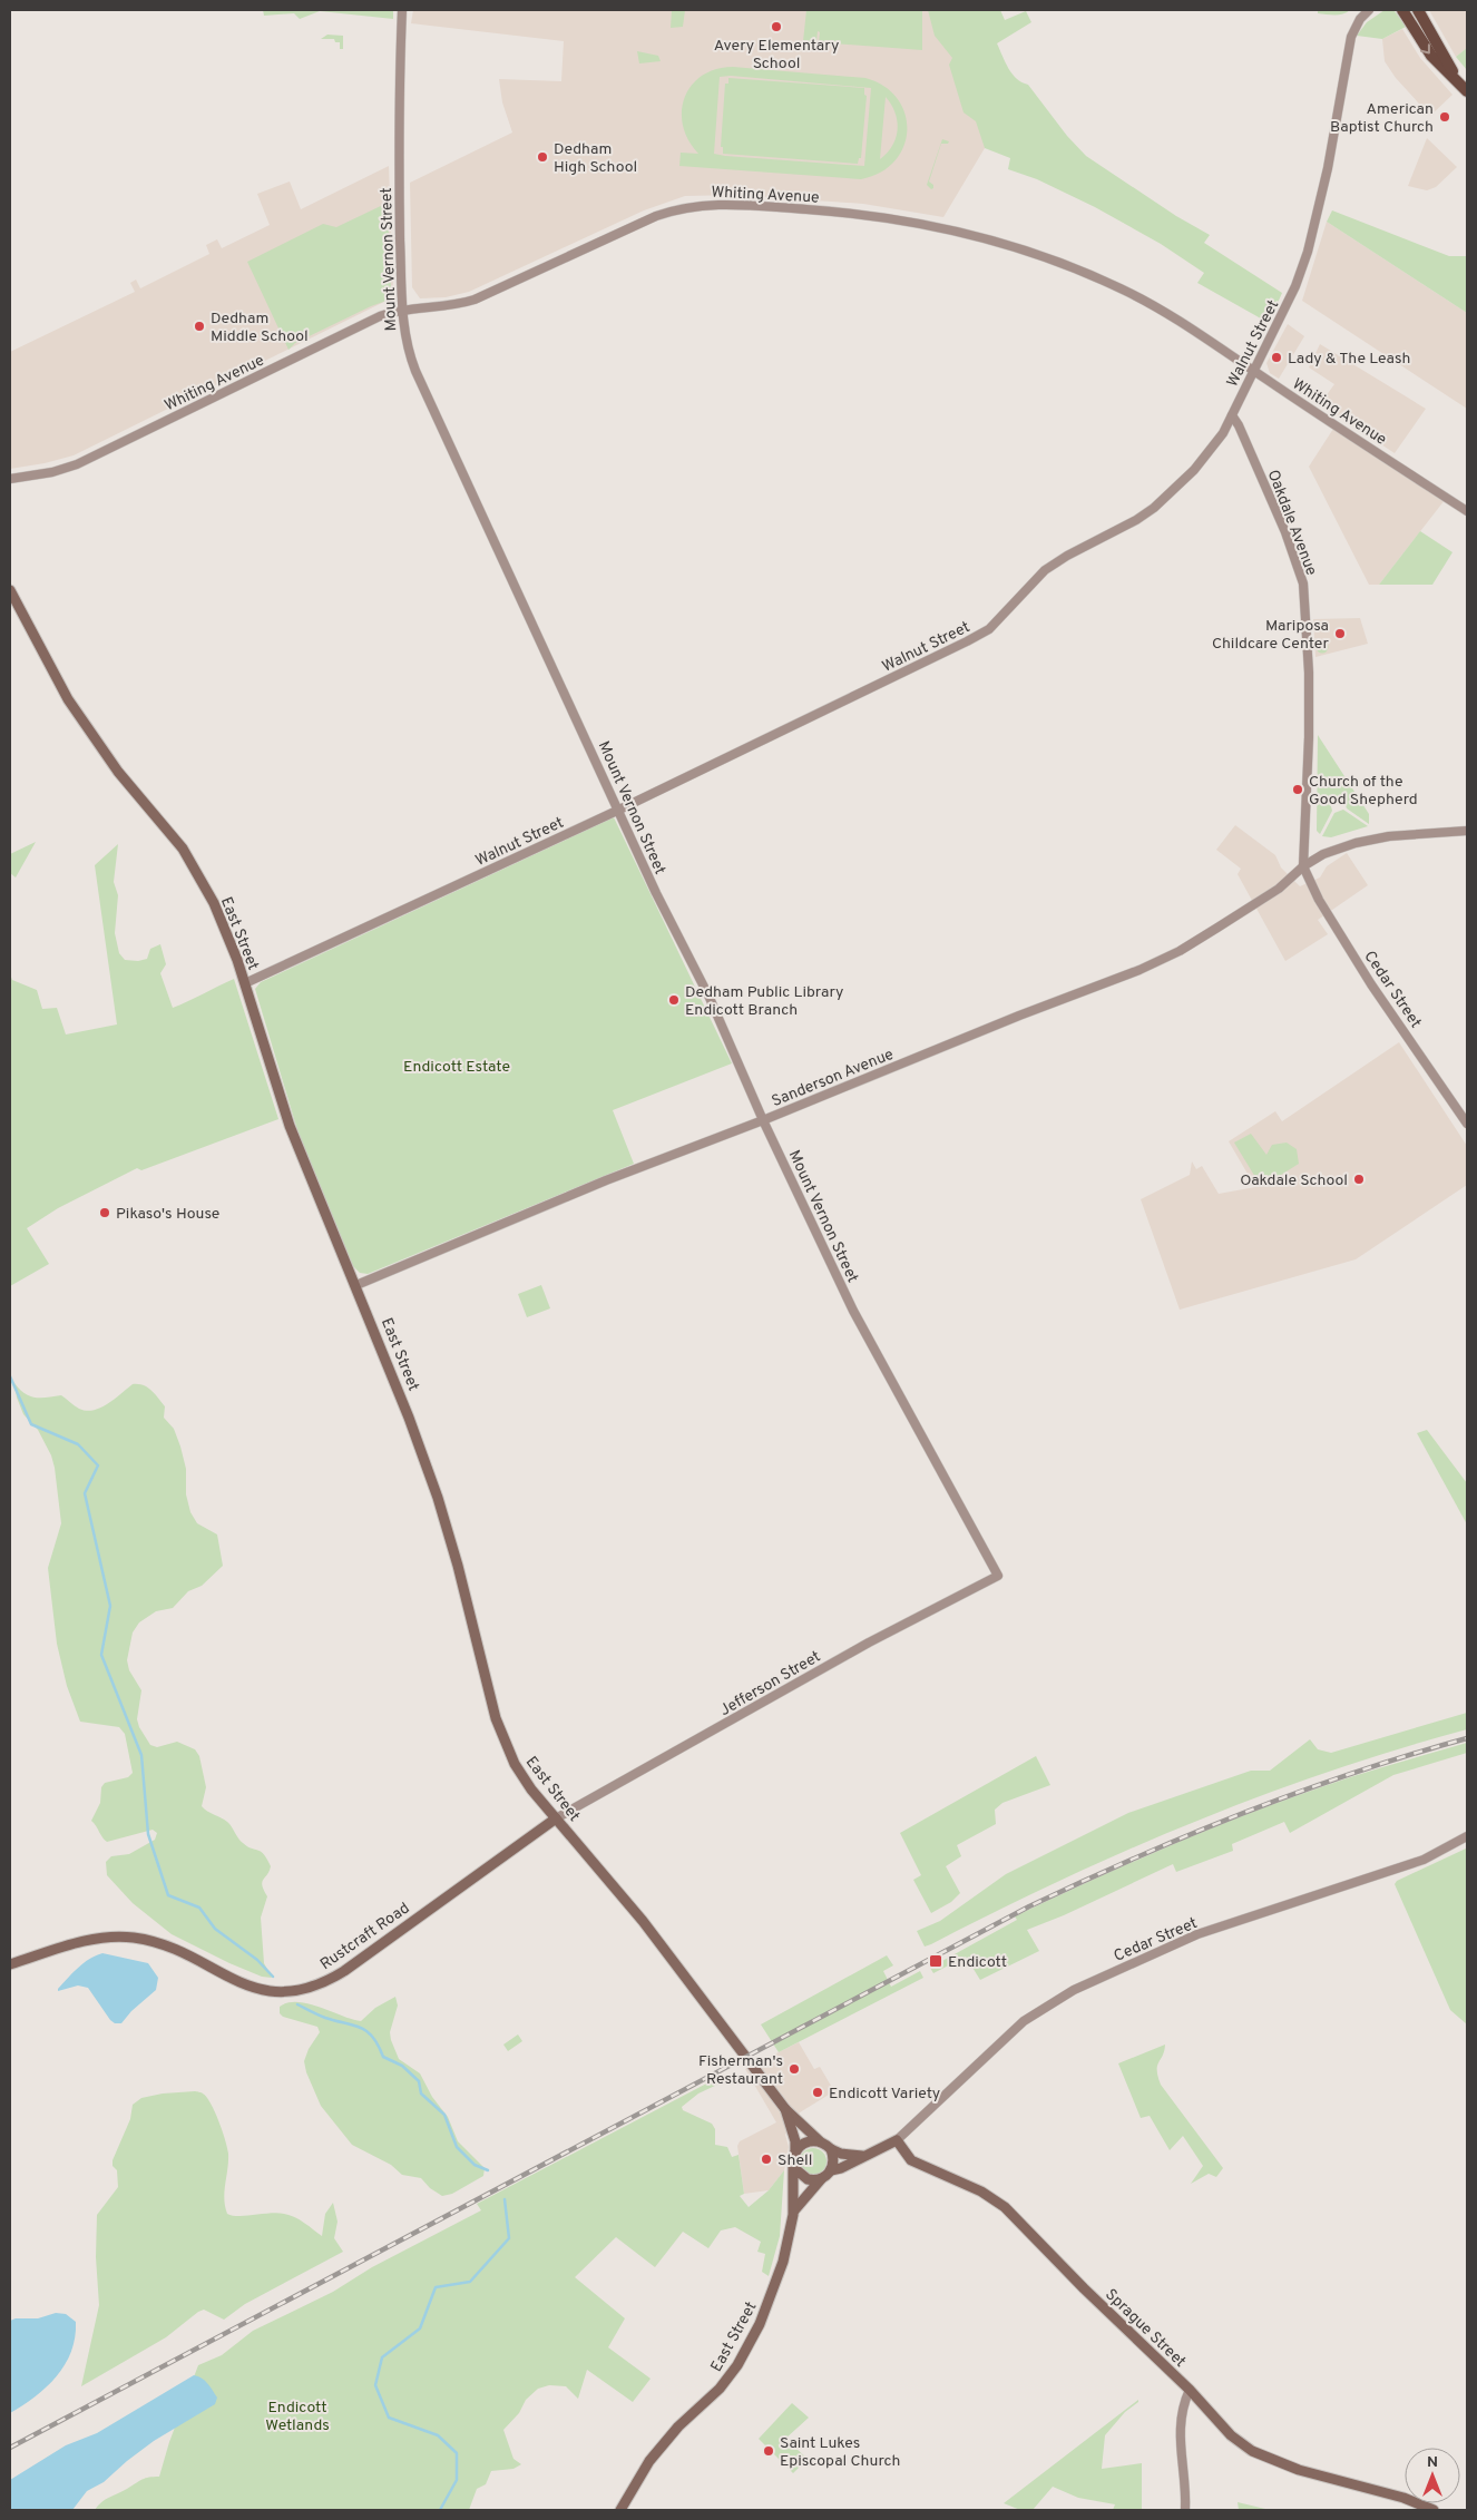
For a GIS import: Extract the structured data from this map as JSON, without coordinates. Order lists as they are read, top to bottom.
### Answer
{
  "streets": {
    "main road": ["East Street", "Rustcraft Road", "Sprague Street"],
    "street": [
      "Whiting Avenue",
      "Mount Vernon Street",
      "Walnut Street",
      "Oakdale Avenue",
      "Cedar Street",
      "Sanderson Avenue",
      "Jefferson Street"
    ]
  },
  "crossings": [
    ["Whiting Avenue", "Mount Vernon Street"],
    ["Whiting Avenue", "Walnut Street"],
    ["Mount Vernon Street", "Walnut Street"],
    ["Mount Vernon Street", "Sanderson Avenue"],
    ["Mount Vernon Street", "Jefferson Street"],
    ["Walnut Street", "Oakdale Avenue"],
    ["Walnut Street", "East Street"],
    ["Oakdale Avenue", "Cedar Street"],
    ["Oakdale Avenue", "Sanderson Avenue"],
    ["East Street", "Sanderson Avenue"],
    ["East Street", "Jefferson Street"],
    ["East Street", "Rustcraft Road"],
    ["Cedar Street", "Sanderson Avenue"],
    ["Cedar Street", "Sprague Street"],
    ["Jefferson Street", "Rustcraft Road"]
  ],
  "parks": ["Endicott Estate", "Endicott Wetlands"],
  "places": {
    "other": [
      "Avery Elementary School",
      "American Baptist Church",
      "Dedham High School",
      "Dedham Middle School",
      "Lady & The Leash",
      "Mariposa Childcare Center",
      "Church of the Good Shepherd",
      "Dedham Public Library Endicott Branch",
      "Oakdale School",
      "Pikaso's House",
      "Fisherman's Restaurant",
      "Endicott Variety",
      "Shell",
      "Saint Lukes Episcopal Church"
    ],
    "transit": ["Endicott"]
  },
  "north": "top"
}
